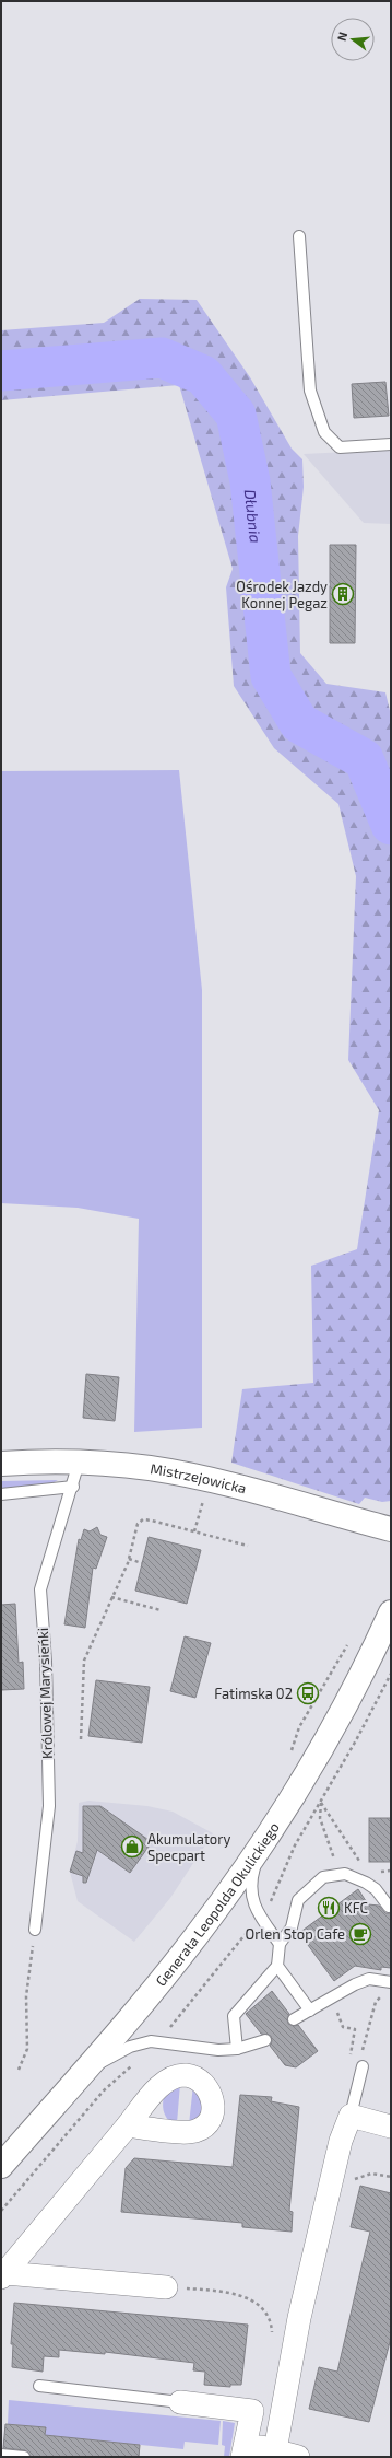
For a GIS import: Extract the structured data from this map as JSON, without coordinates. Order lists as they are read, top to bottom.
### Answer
{
  "streets": {
    "main road": ["Mistrzejowicka", "Generała Leopolda Okulickiego"],
    "lane": ["Królowej Marysieńki"]
  },
  "crossings": [
    ["Mistrzejowicka", "Królowej Marysieńki"]
  ],
  "water": ["Dłubnia"],
  "places": {
    "building": ["Ośrodek Jazdy Konnej Pegaz"],
    "bus stop": ["Fatimska 02"],
    "shop": ["Akumulatory Specpart"],
    "restaurant": ["KFC"],
    "cafe": ["Orlen Stop Cafe"]
  },
  "north": "left"
}
